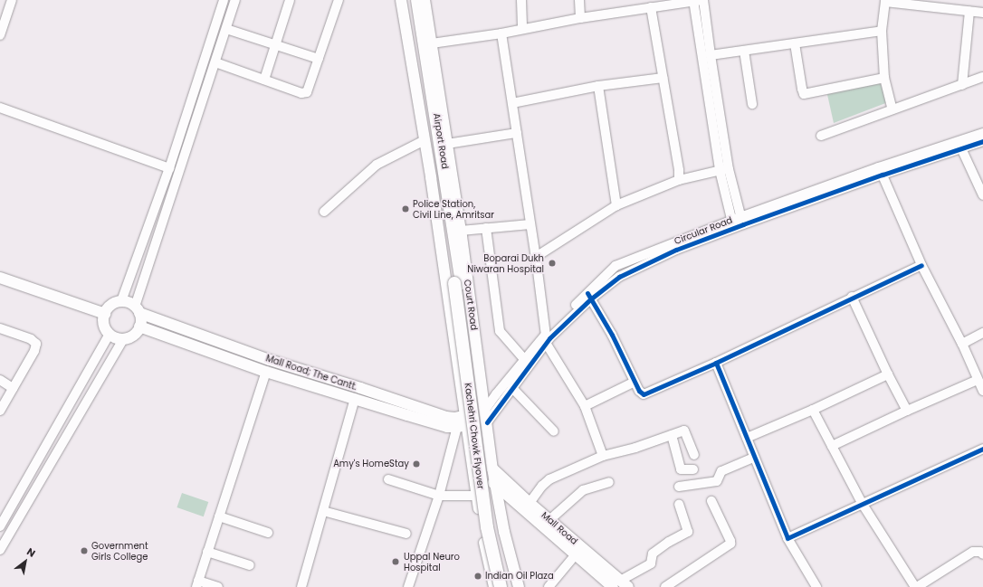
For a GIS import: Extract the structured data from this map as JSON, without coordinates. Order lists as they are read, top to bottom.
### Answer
{
  "streets": {
    "highway": ["Airport Road", "Kachehri Chowk Flyover"],
    "main road": ["Court Road", "Mall Road; The Cantt.", "Mall Road"],
    "street": ["Circular Road"]
  },
  "crossings": [
    ["Airport Road", "Kachehri Chowk Flyover"],
    ["Circular Road", "Court Road"],
    ["Circular Road", "Mall Road; The Cantt."],
    ["Court Road", "Mall Road; The Cantt."],
    ["Court Road", "Mall Road"]
  ],
  "places": [
    "Police Station, Civil Line, Amritsar",
    "Boparai Dukh Niwaran Hospital",
    "Amy's HomeStay",
    "Government Girls College",
    "Uppal Neuro Hospital",
    "Indian Oil Plaza"
  ],
  "north": "top right"
}
